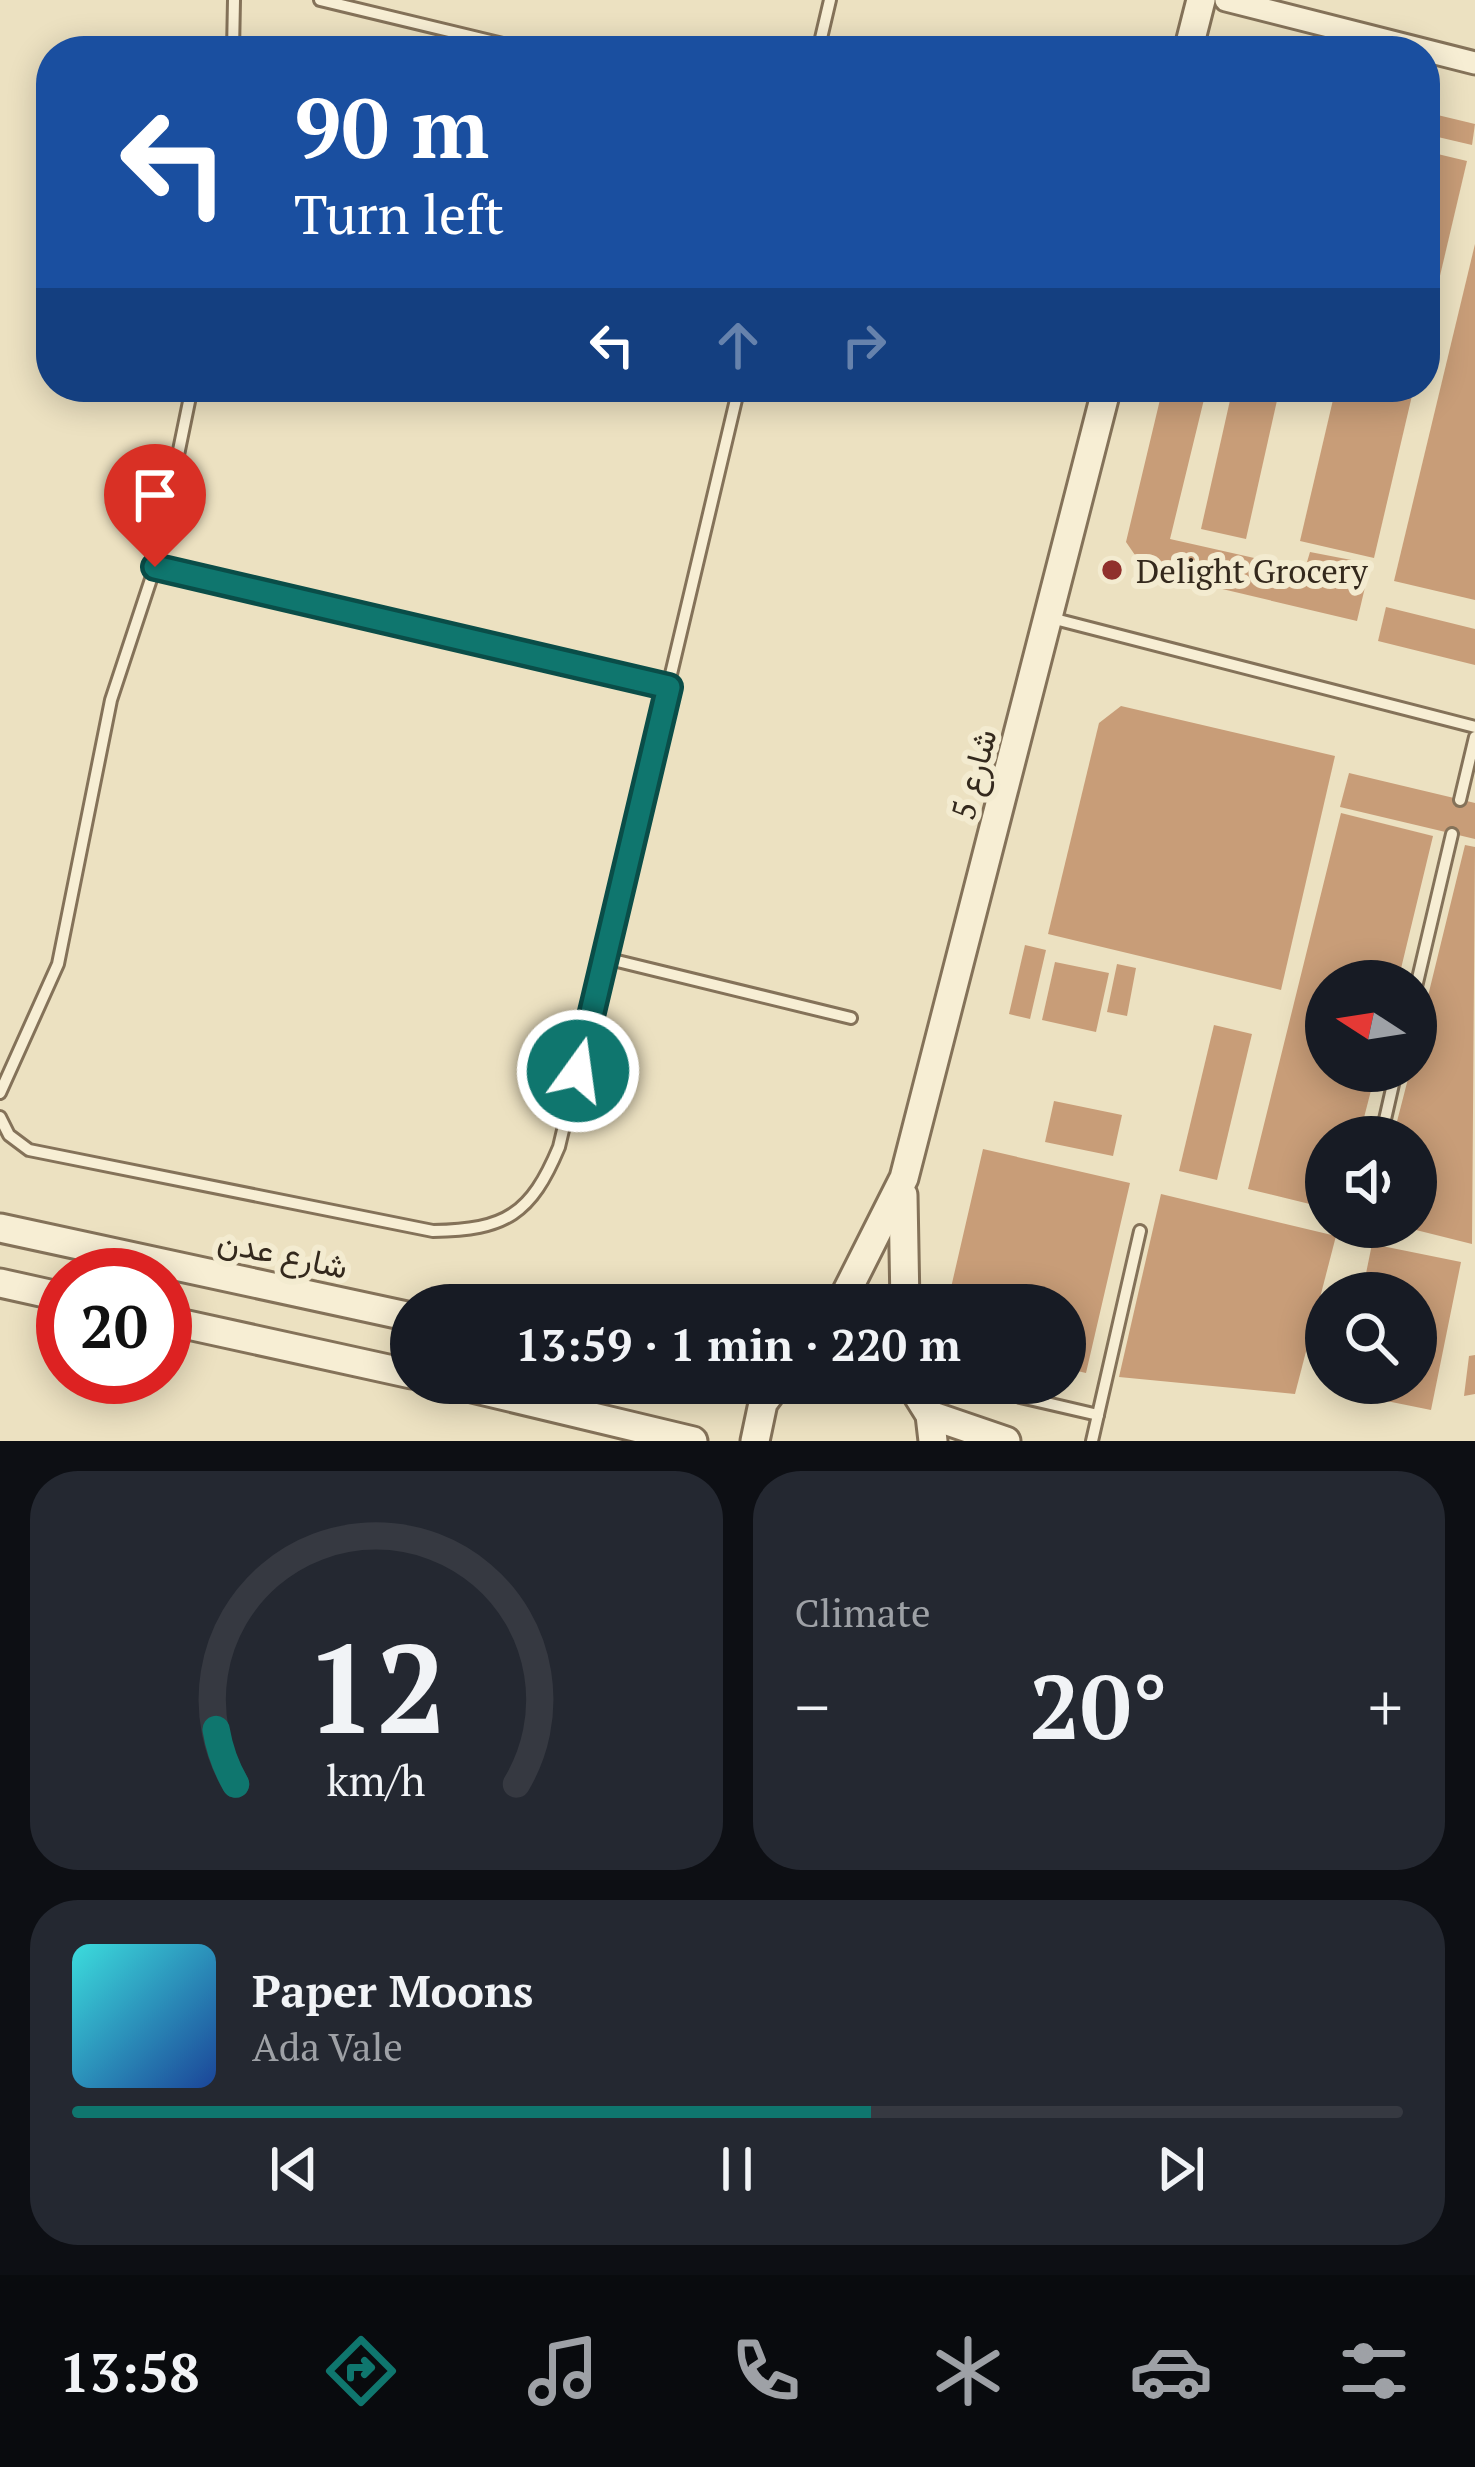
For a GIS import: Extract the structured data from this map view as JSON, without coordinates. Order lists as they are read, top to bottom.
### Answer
{
  "streets": {
    "street": ["شارع 5", "شارع عدن"]
  },
  "places": ["Delight Grocery"],
  "north": "left",
  "page": {
    "turn": ["90 m", "Turn left"],
    "limit": "20",
    "trip": "13:59 · 1 min · 220 m",
    "tile": "Climate",
    "heat": ["−", "20°", "+"],
    "song": ["Paper Moons", "Ada Vale"],
    "tabs": "13:58",
    "gauge": ["12", "km/h"]
  }
}
